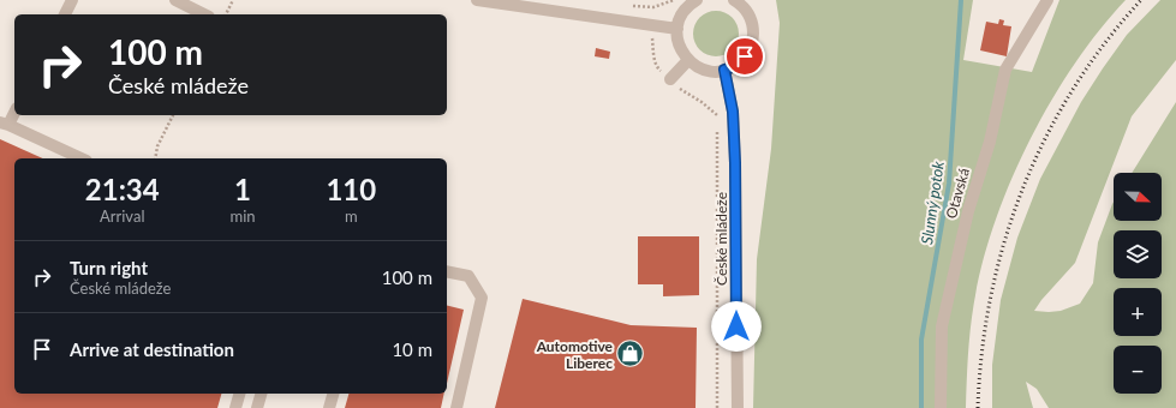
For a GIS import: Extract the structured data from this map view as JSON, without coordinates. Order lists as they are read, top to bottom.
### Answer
{
  "streets": {
    "street": ["Otavská", "České mládeže"]
  },
  "water": ["Slunný potok"],
  "places": {
    "shop": ["Automotive Liberec"]
  },
  "north": "right",
  "page": {
    "turn": ["100 m", "České mládeže"],
    "eta": [
      "21:34",
      "Arrival",
      "1",
      "min",
      "110",
      "m"
    ],
    "map_buttons": ["+", "−"],
    "list": [
      {
        "name": "Turn right",
        "note": "České mládeže",
        "value": "100 m"
      },
      {
        "name": "Arrive at destination",
        "value": "10 m"
      }
    ]
  }
}
